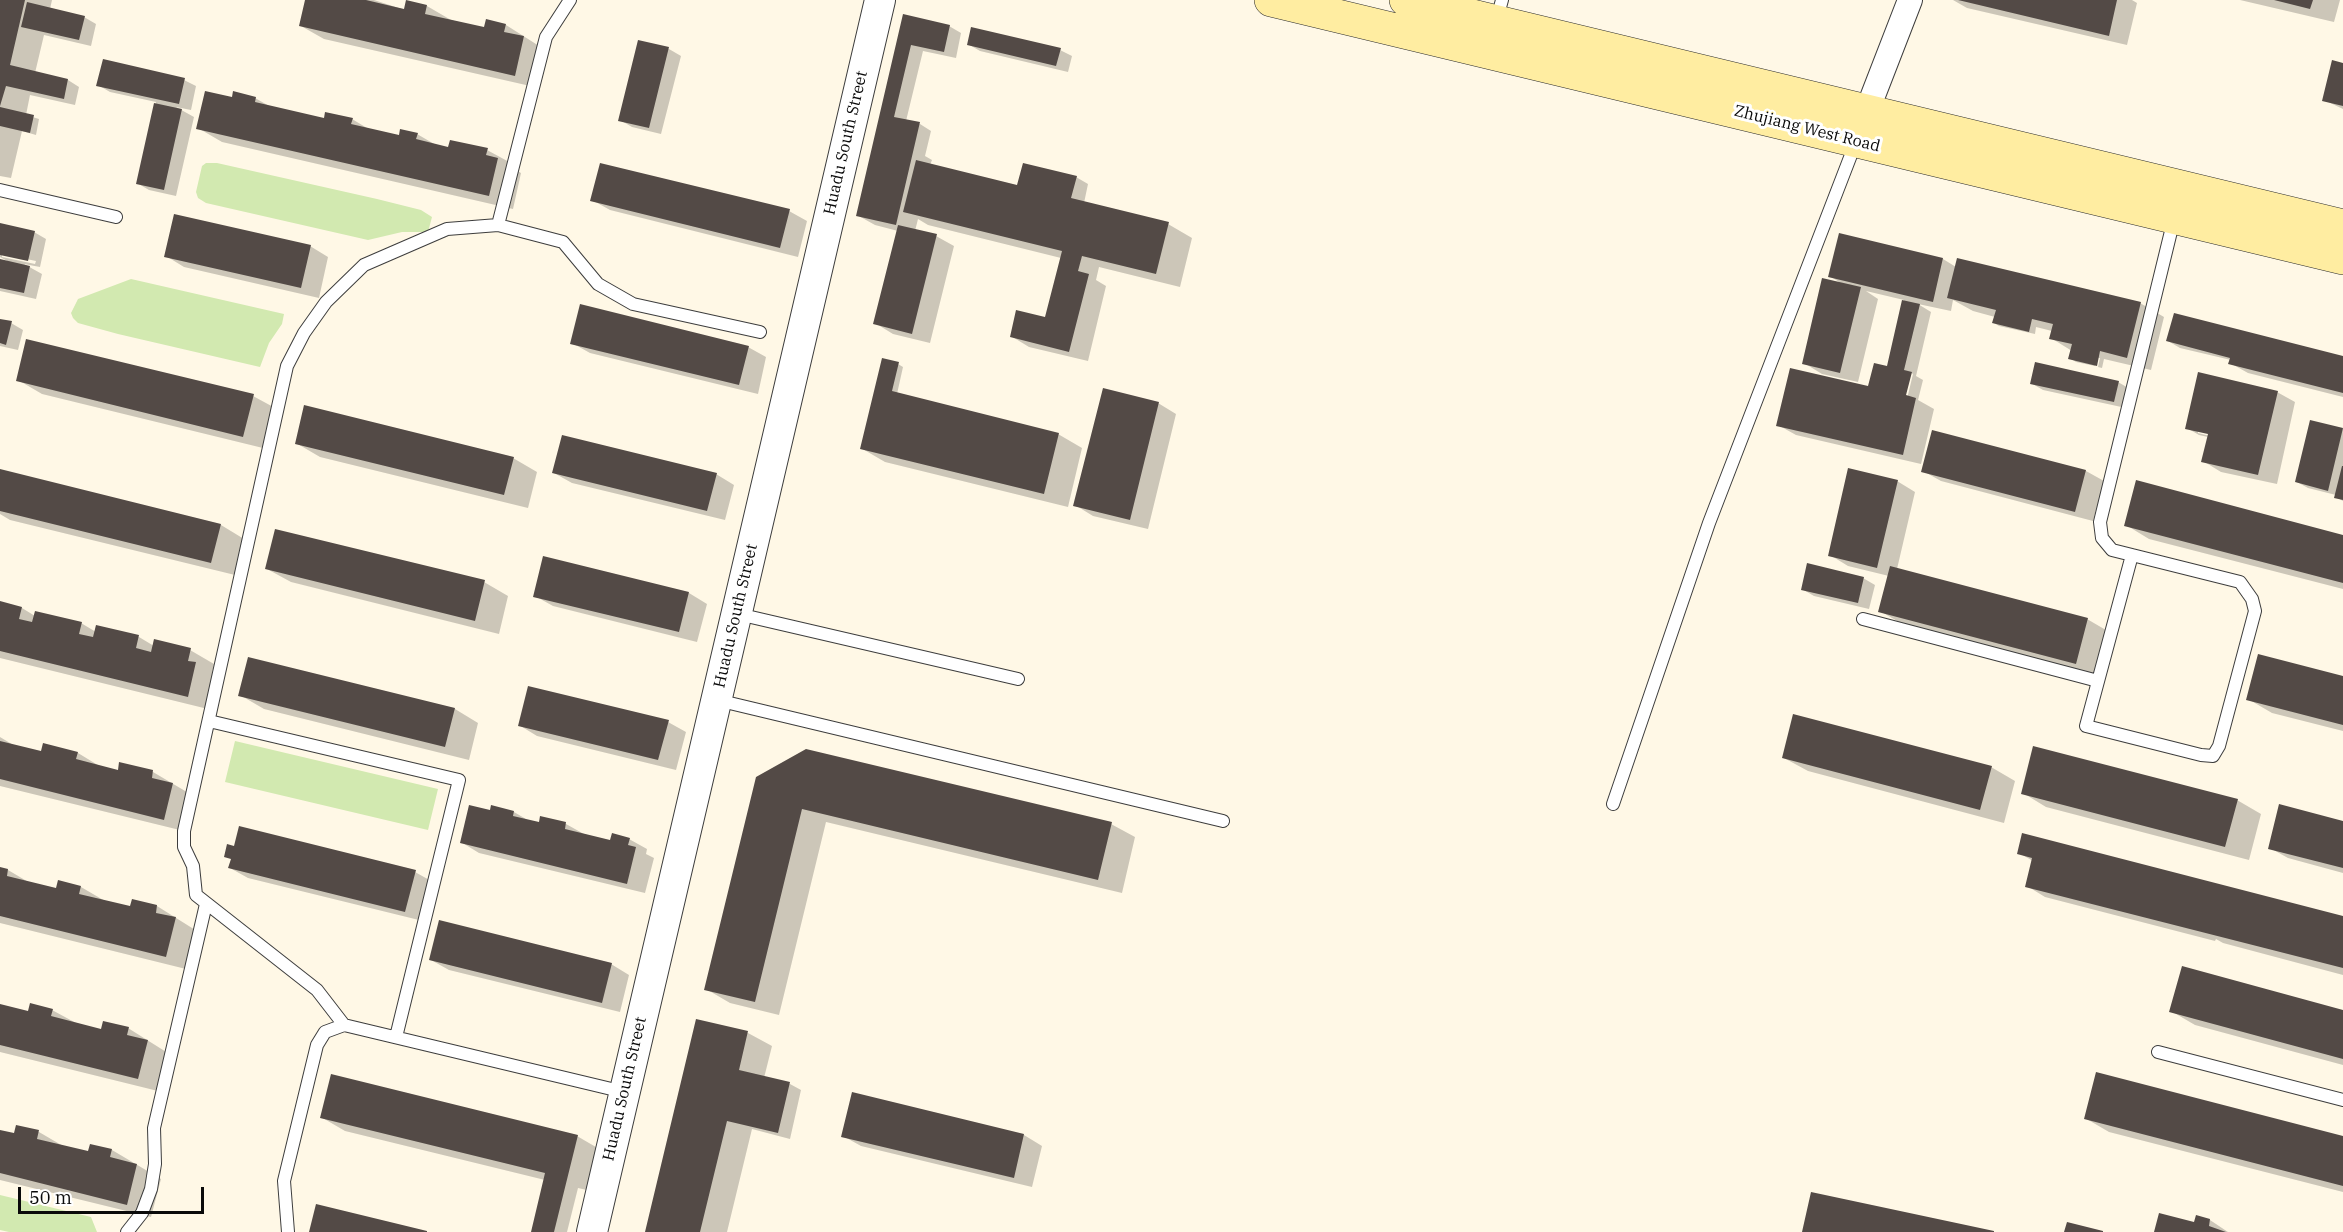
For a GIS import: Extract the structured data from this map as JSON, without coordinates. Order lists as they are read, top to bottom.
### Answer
{
  "streets": {
    "main road": ["Zhujiang West Road"],
    "street": ["Huadu South Street"]
  },
  "scale_bar": "50 m"
}
